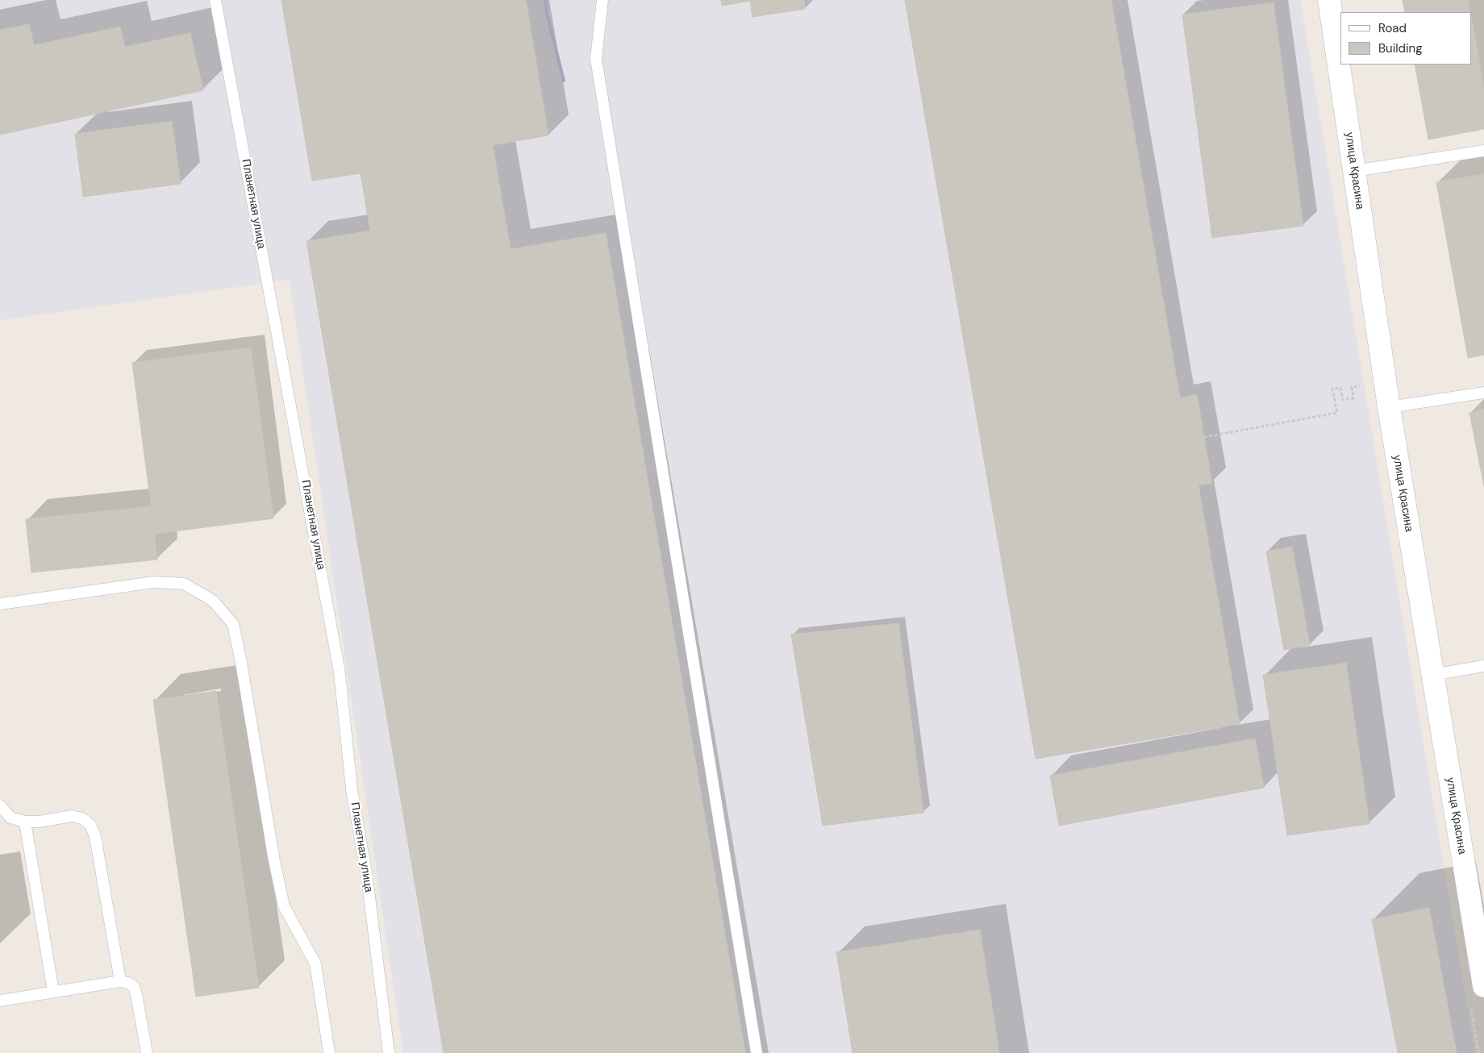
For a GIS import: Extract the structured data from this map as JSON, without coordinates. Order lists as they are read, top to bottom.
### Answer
{
  "streets": {
    "street": ["улица Красина"],
    "lane": ["Планетная улица"]
  },
  "legend": ["Road", "Building"]
}
